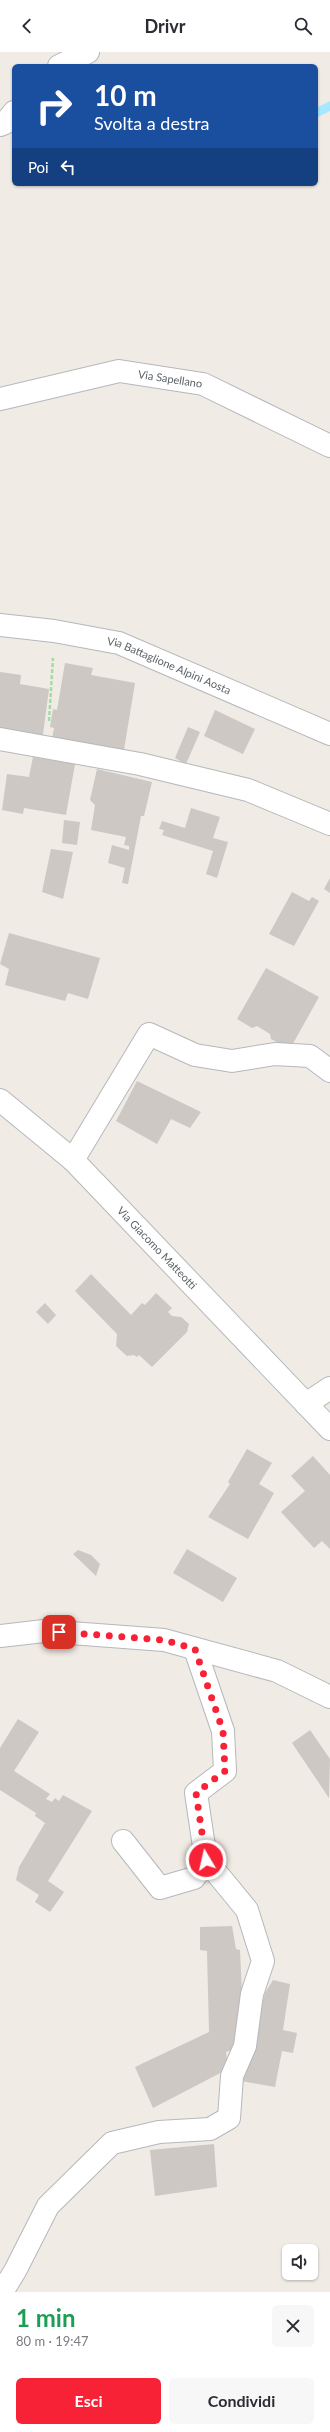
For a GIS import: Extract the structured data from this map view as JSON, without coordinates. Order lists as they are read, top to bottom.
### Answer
{
  "streets": {
    "street": ["Via Sapellano", "Via Battaglione Alpini Aosta", "Via Giacomo Matteotti"]
  },
  "page": {
    "header": "Drivr",
    "turn": ["10 m", "Svolta a destra"],
    "then": "Poi",
    "heading": ["1 min", "80 m · 19:47"],
    "buttons": ["Esci", "Condividi"]
  }
}
